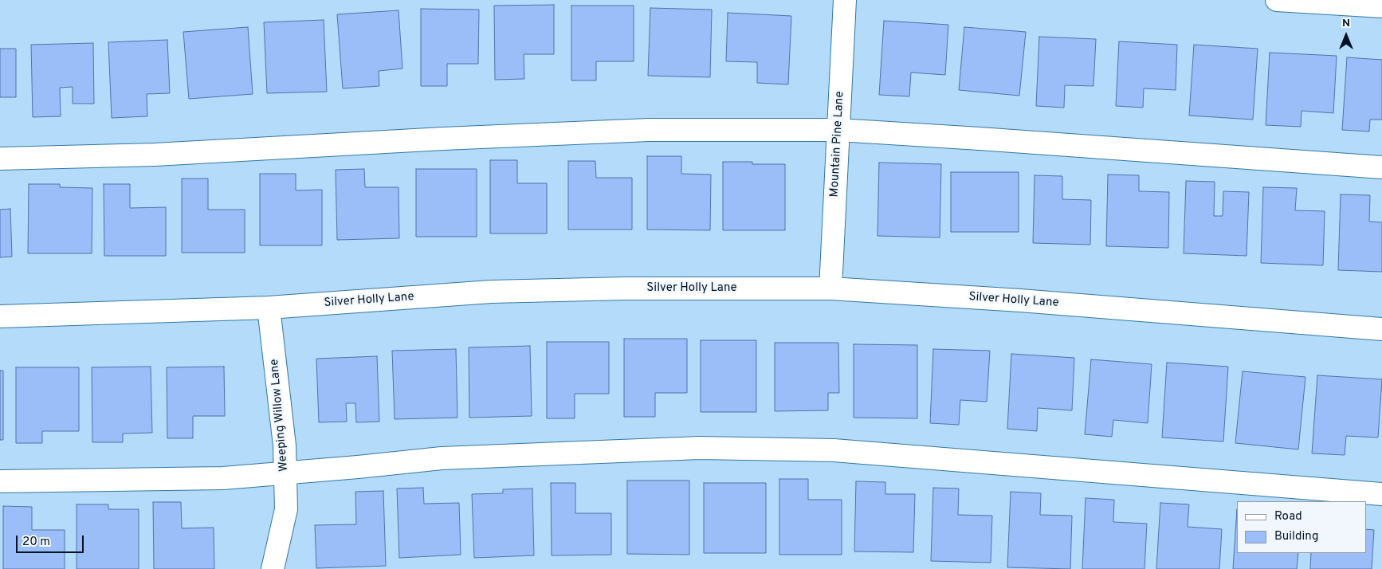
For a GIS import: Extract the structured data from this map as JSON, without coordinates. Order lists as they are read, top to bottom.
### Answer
{
  "streets": {
    "street": ["Mountain Pine Lane", "Silver Holly Lane", "Weeping Willow Lane"]
  },
  "crossings": [
    ["Mountain Pine Lane", "Silver Holly Lane"],
    ["Silver Holly Lane", "Weeping Willow Lane"]
  ],
  "legend": ["Road", "Building"],
  "scale_bar": "20 m",
  "north": "top"
}
